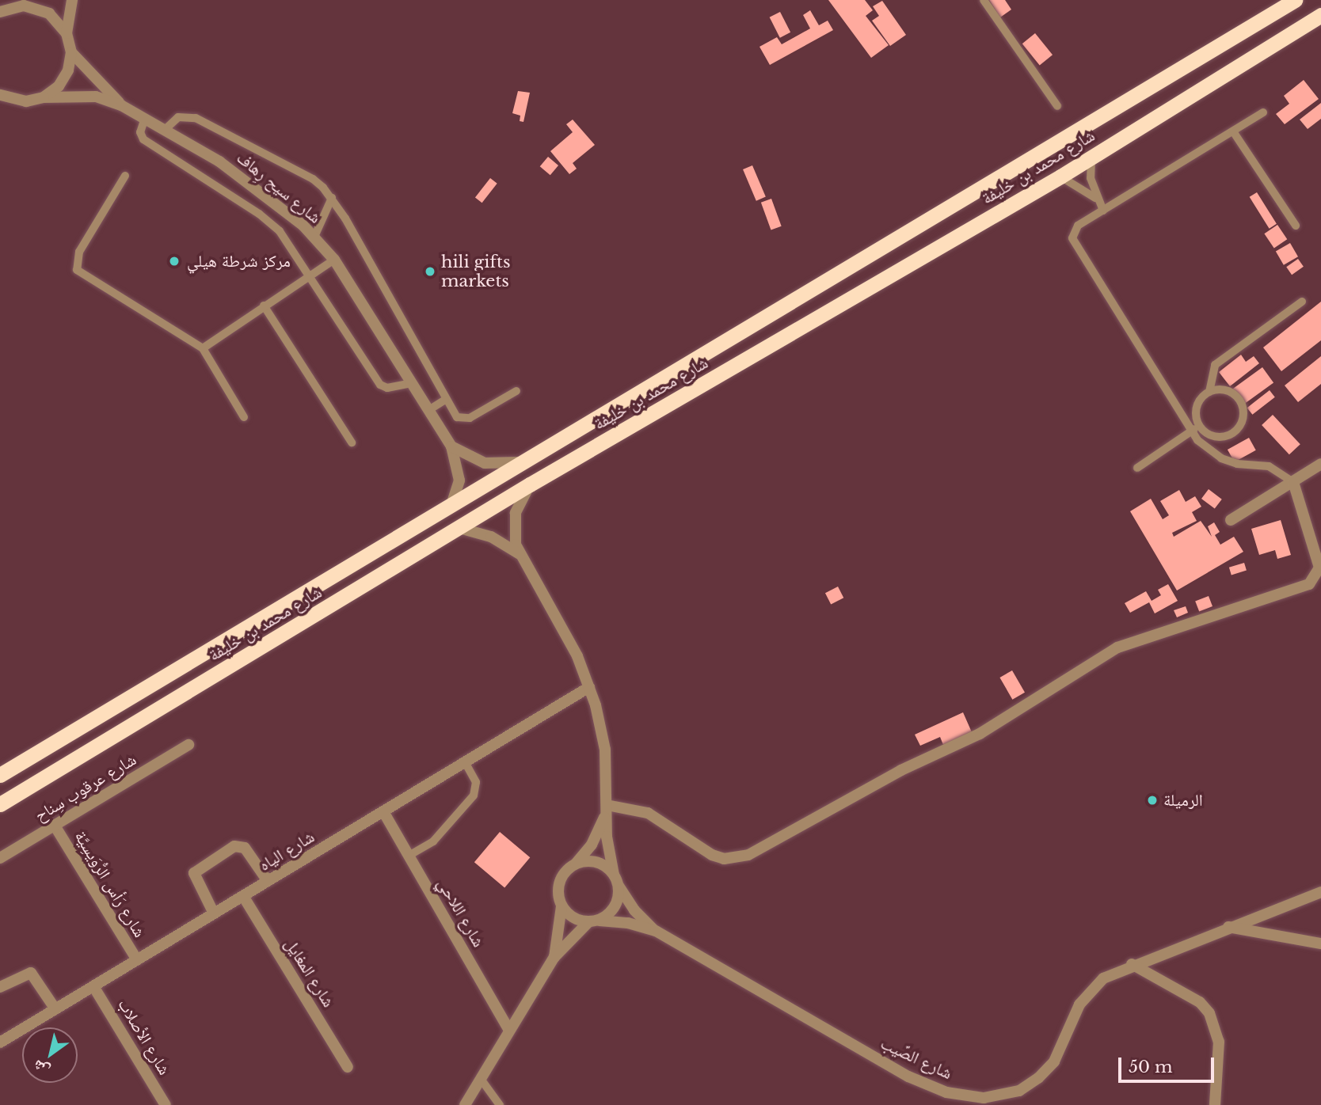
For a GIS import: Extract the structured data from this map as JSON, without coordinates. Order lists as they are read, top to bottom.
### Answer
{
  "streets": {
    "highway": ["شارع محمد بن خليفة"],
    "street": [
      "شارع سيح رِهاف",
      "شارع عرقوب سِناح",
      "شارع الياه",
      "شارع رَأس الرُّوَيسِيَّة",
      "شارع اللاحي",
      "شارع المغايل",
      "شارع الأصلاب",
      "شارع الصَّيب"
    ]
  },
  "crossings": [
    ["شارع محمد بن خليفة", "شارع سيح رِهاف"],
    ["شارع عرقوب سِناح", "شارع رَأس الرُّوَيسِيَّة"],
    ["شارع الياه", "شارع رَأس الرُّوَيسِيَّة"],
    ["شارع الياه", "شارع اللاحي"],
    ["شارع الياه", "شارع المغايل"],
    ["شارع الياه", "شارع الأصلاب"]
  ],
  "places": ["مركز شرطة هيلي", "hili gifts markets", "الرميلة"],
  "scale_bar": "50 m",
  "north": "bottom left"
}
